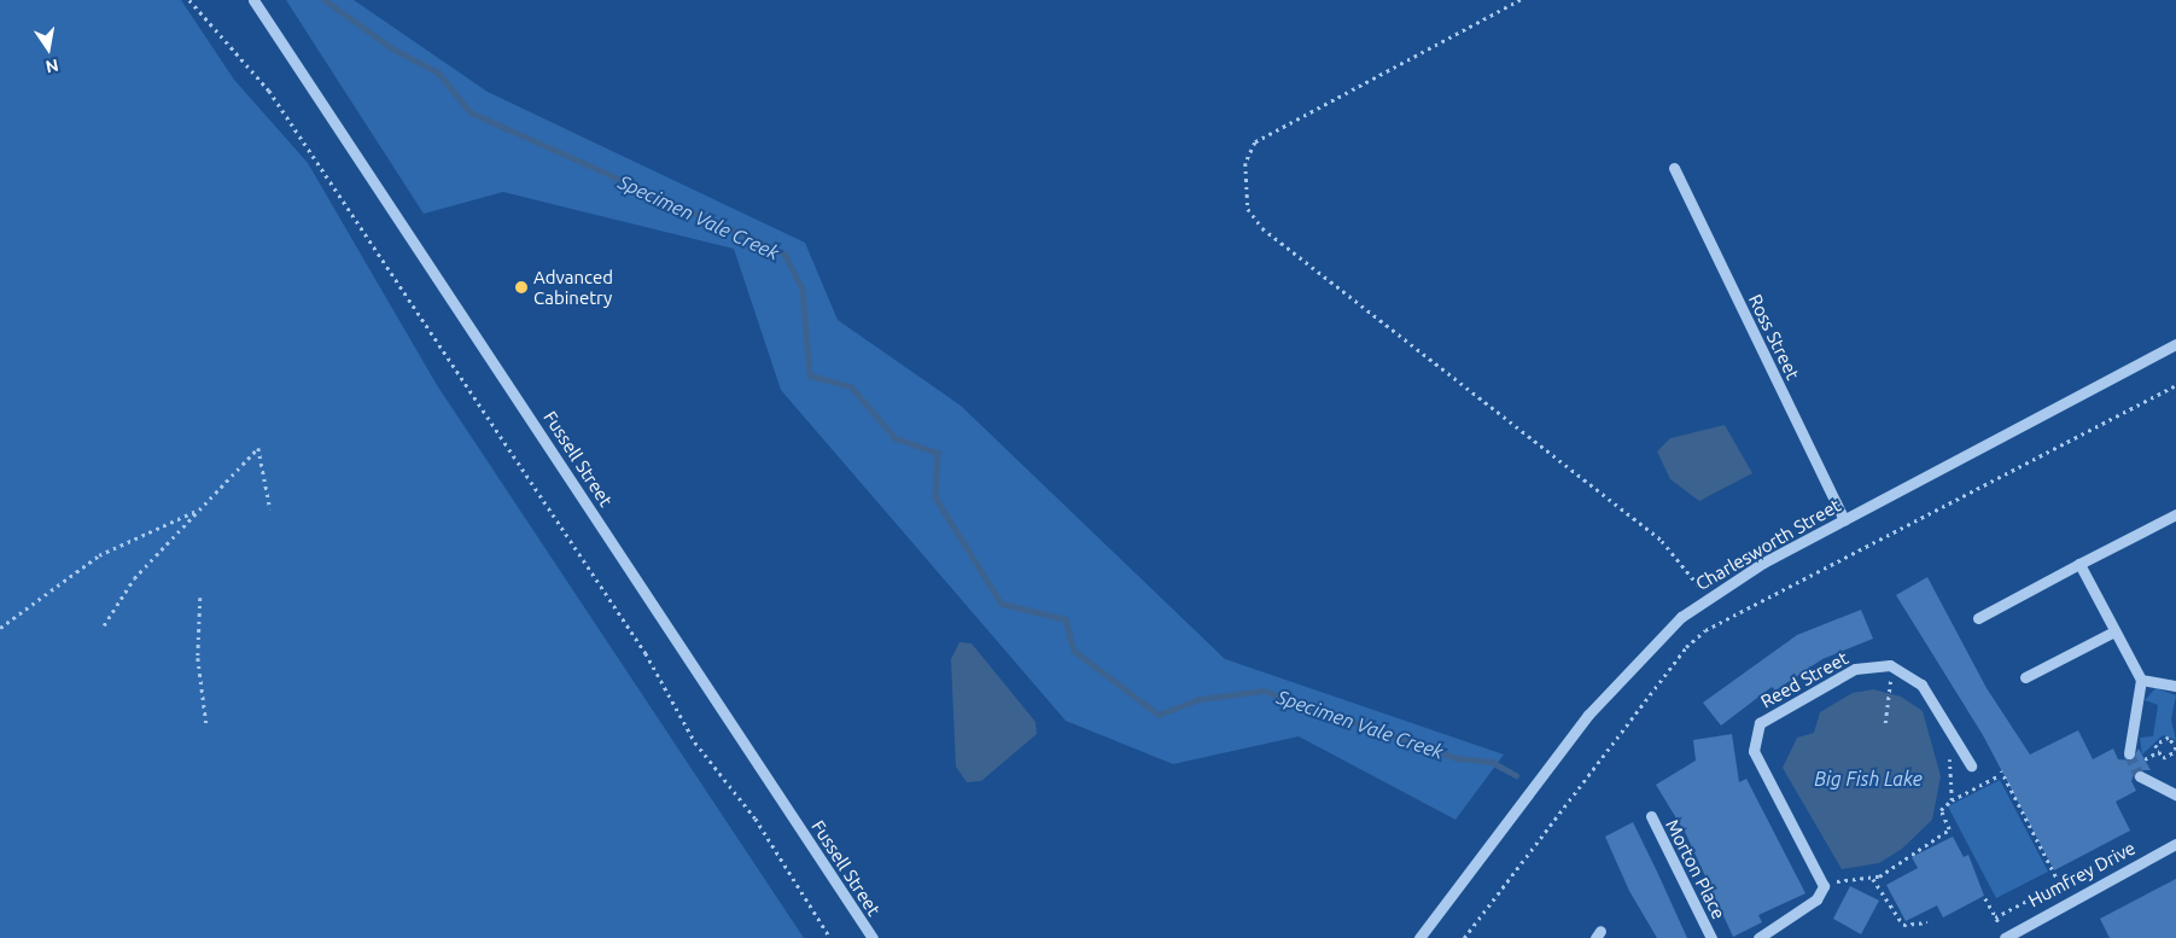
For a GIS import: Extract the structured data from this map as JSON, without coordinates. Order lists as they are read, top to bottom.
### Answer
{
  "streets": {
    "street": [
      "Ross Street",
      "Fussell Street",
      "Charlesworth Street",
      "Reed Street",
      "Morton Place",
      "Humfrey Drive"
    ]
  },
  "crossings": [
    ["Ross Street", "Charlesworth Street"]
  ],
  "water": ["Specimen Vale Creek", "Big Fish Lake"],
  "places": ["Advanced Cabinetry"],
  "north": "bottom"
}
